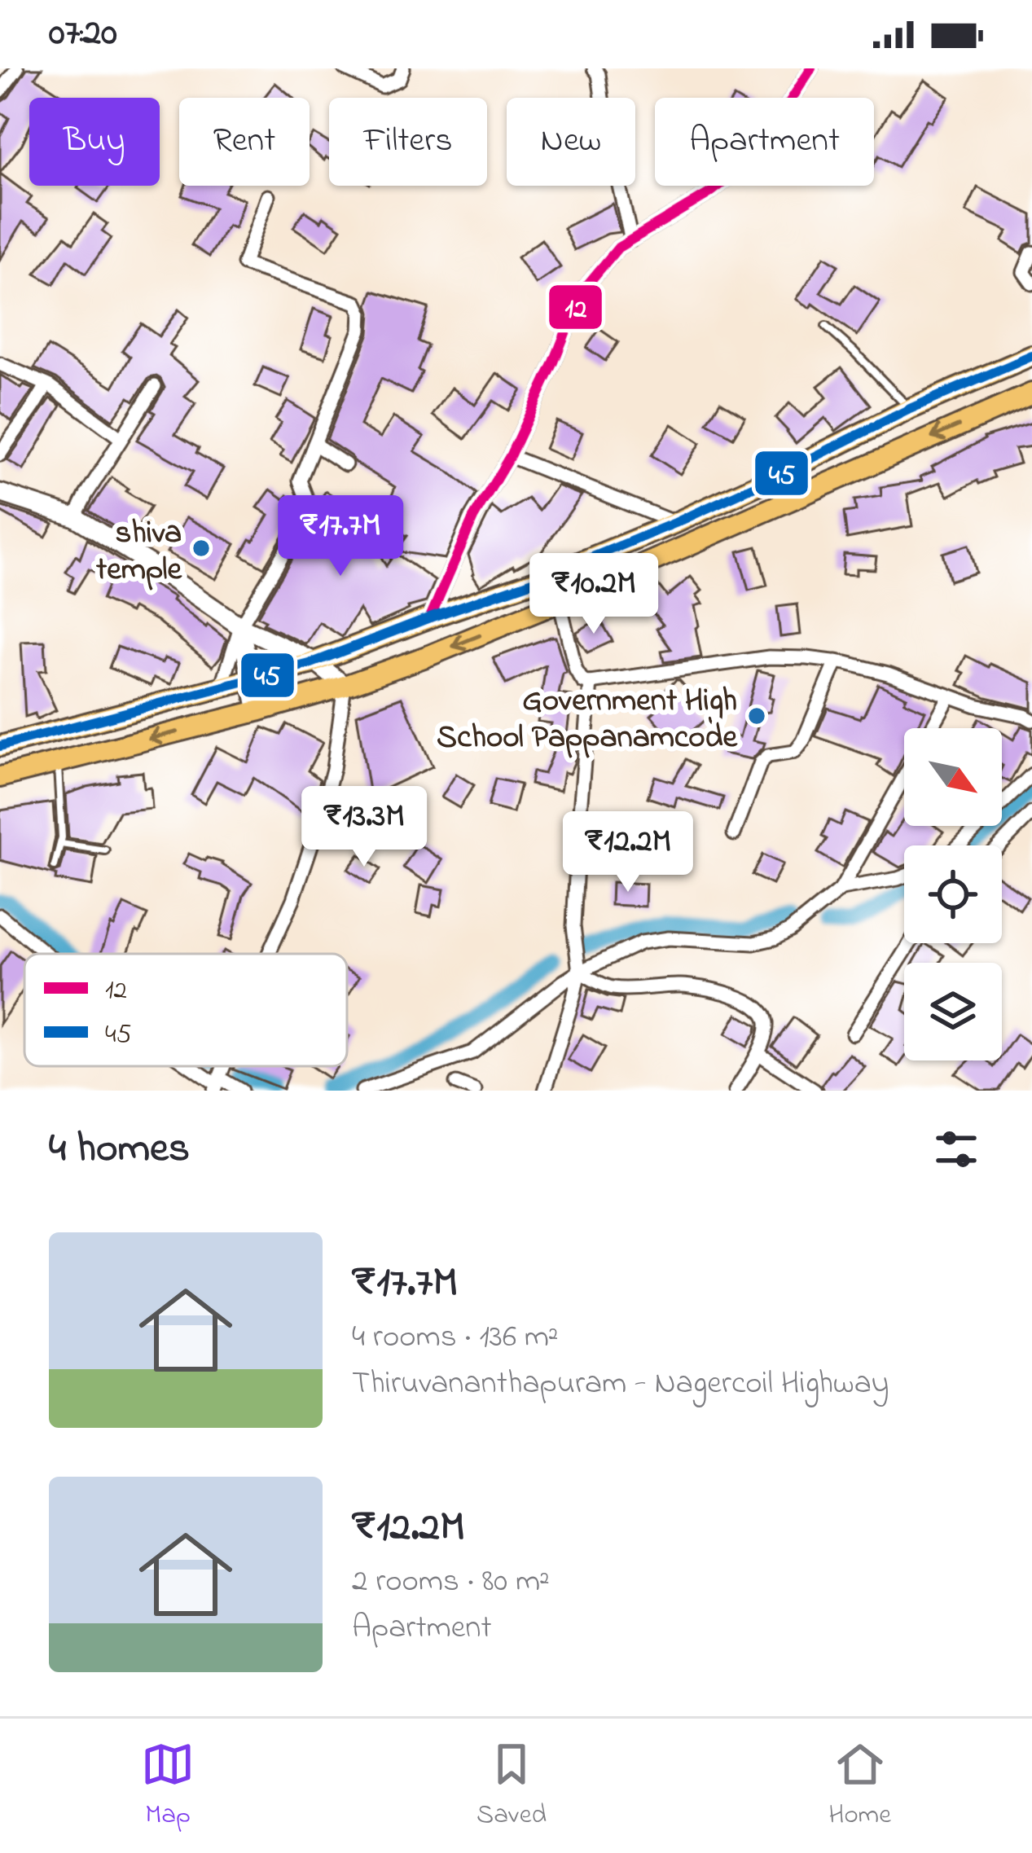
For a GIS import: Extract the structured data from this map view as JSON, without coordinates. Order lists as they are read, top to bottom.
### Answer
{
  "places": ["shiva temple", "Government High School Pappanamcode"],
  "lines": ["transit line 12", "transit line 45"],
  "legend": ["12", "45"],
  "north": "bottom right",
  "page": {
    "status": "07:20",
    "chip": [
      "Buy",
      "Rent",
      "Filters",
      "New",
      "Apartment"
    ],
    "price": [
      "₹17.7M",
      "₹10.2M",
      "₹13.3M",
      "₹12.2M"
    ],
    "heading": "4 homes",
    "list": [
      {
        "name": "₹17.7M",
        "note": "4 rooms · 136 m² · Thiruvananthapuram - Nagercoil Highway"
      },
      {
        "name": "₹12.2M",
        "note": "2 rooms · 80 m² · Apartment"
      }
    ],
    "tabs": ["Map", "Saved", "Home"]
  }
}
